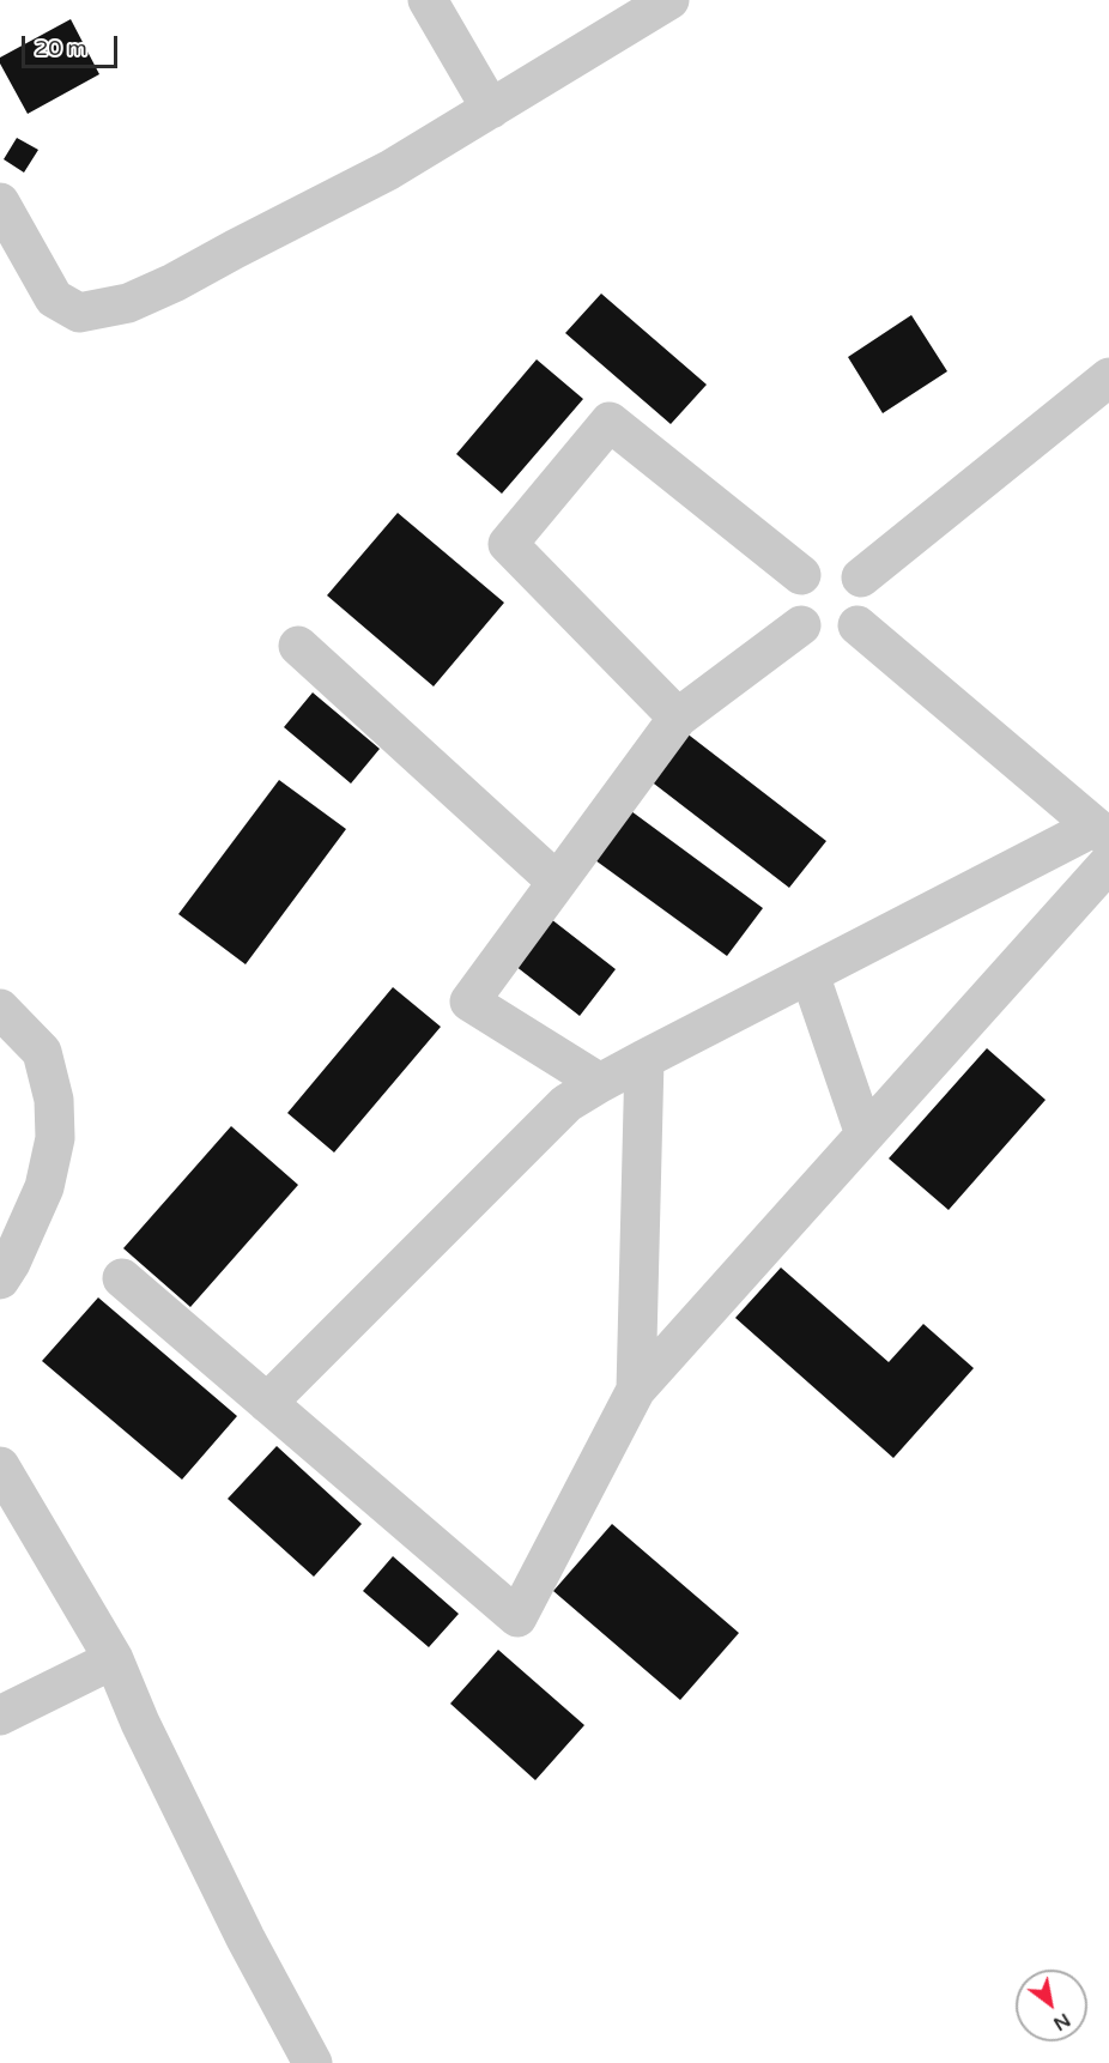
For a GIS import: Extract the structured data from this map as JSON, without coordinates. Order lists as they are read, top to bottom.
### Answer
{
  "scale_bar": "20 m",
  "north": "bottom right"
}
